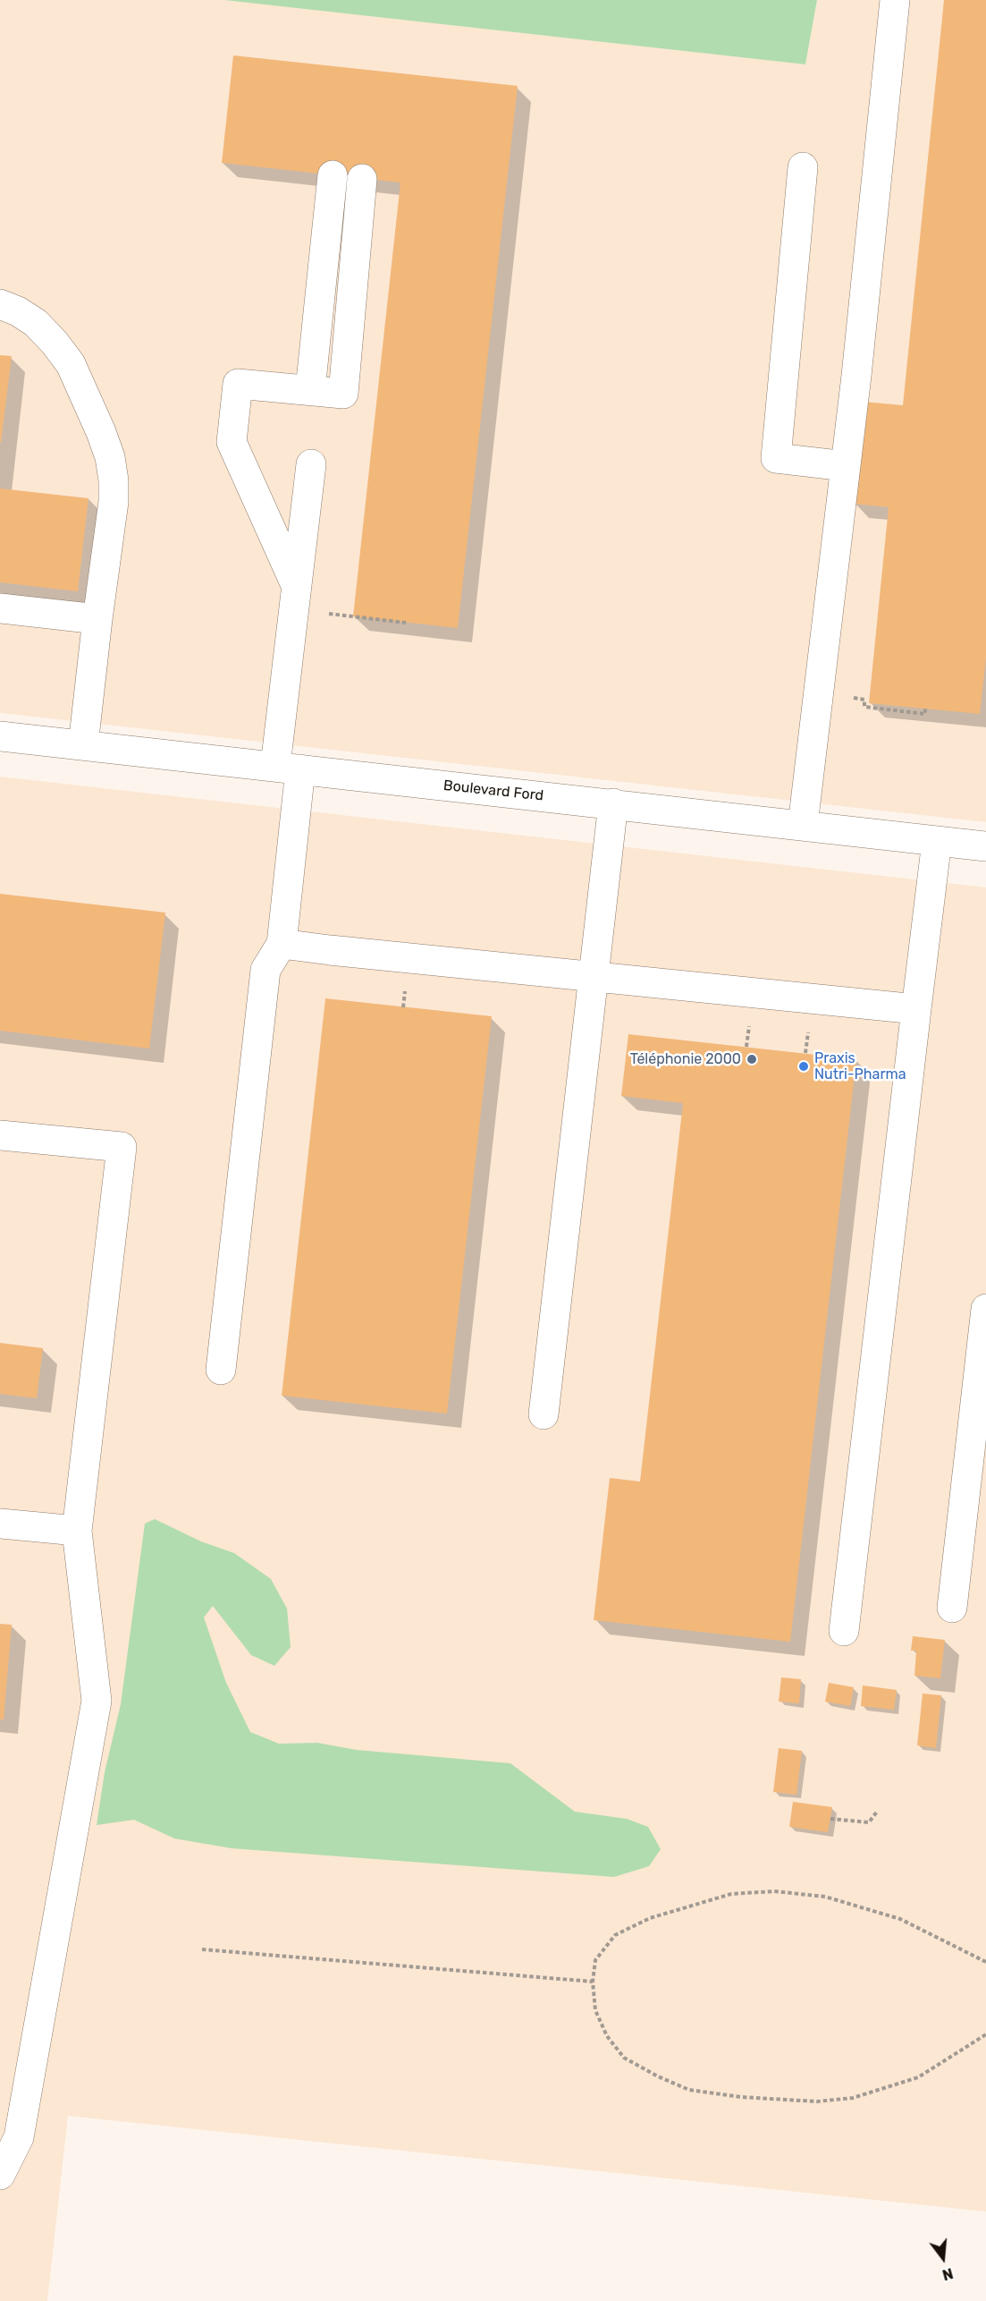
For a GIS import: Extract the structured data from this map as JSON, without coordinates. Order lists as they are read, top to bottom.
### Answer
{
  "streets": {
    "street": ["Boulevard Ford"]
  },
  "places": ["Téléphonie 2000", "Praxis Nutri-Pharma"],
  "north": "bottom"
}
